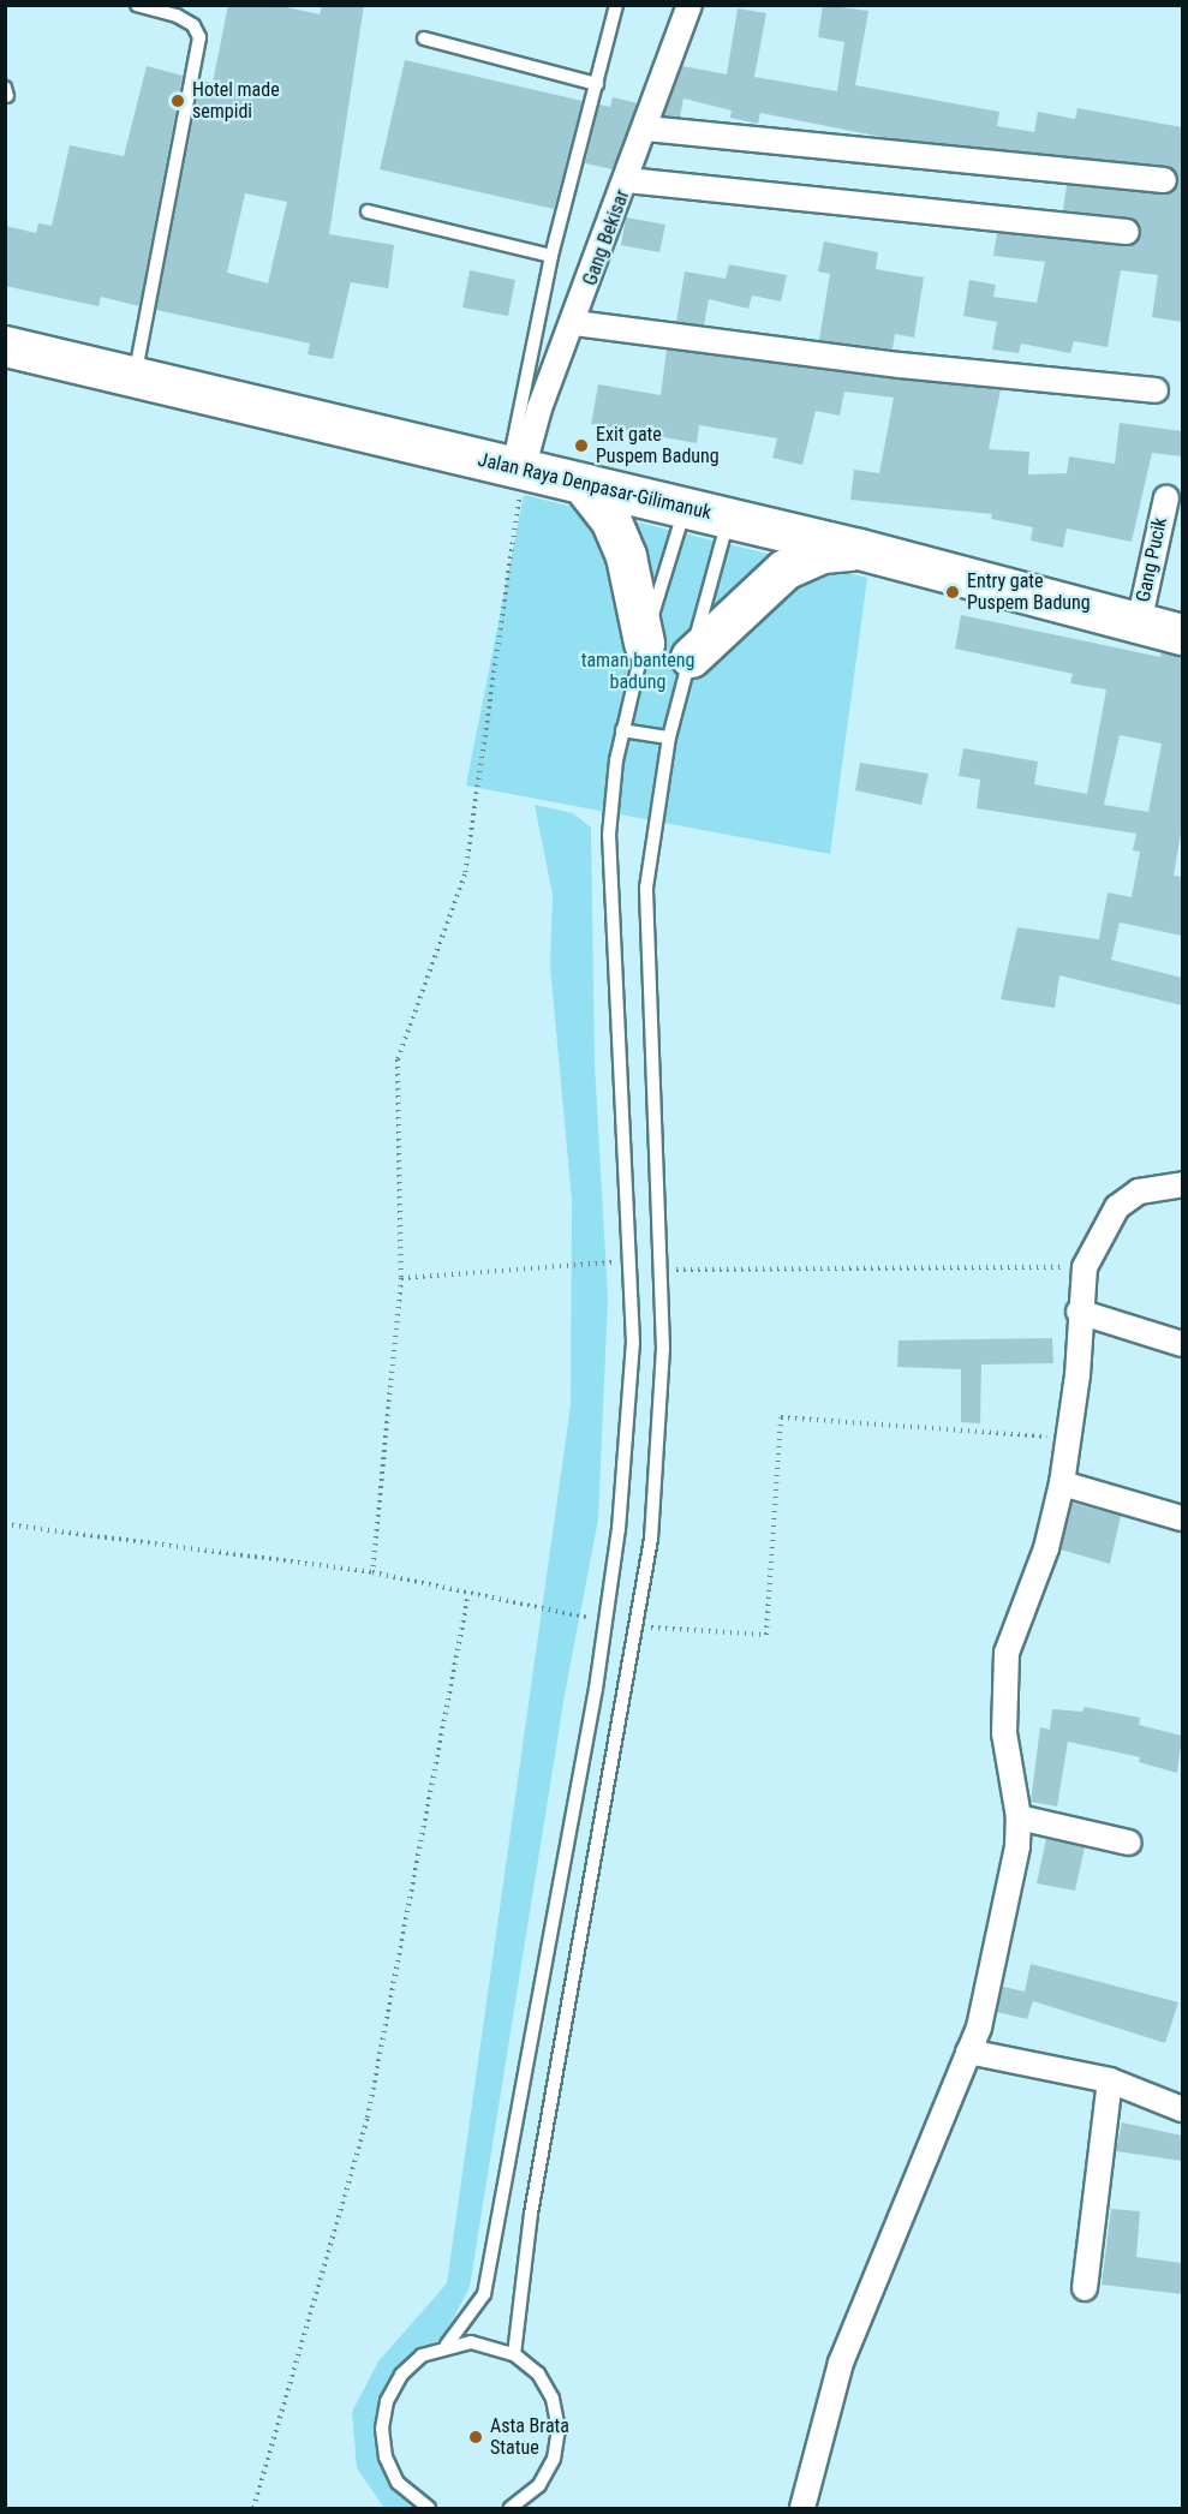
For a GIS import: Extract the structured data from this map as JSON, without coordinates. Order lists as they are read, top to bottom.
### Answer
{
  "streets": {
    "highway": ["Jalan Raya Denpasar-Gilimanuk"],
    "street": ["Gang Bekisar", "Gang Pucik"]
  },
  "crossings": [
    ["Gang Bekisar", "Jalan Raya Denpasar-Gilimanuk"],
    ["Jalan Raya Denpasar-Gilimanuk", "Gang Pucik"]
  ],
  "parks": ["taman banteng badung"],
  "places": [
    "Hotel made sempidi",
    "Exit gate Puspem Badung",
    "Entry gate Puspem Badung",
    "Asta Brata Statue"
  ]
}
